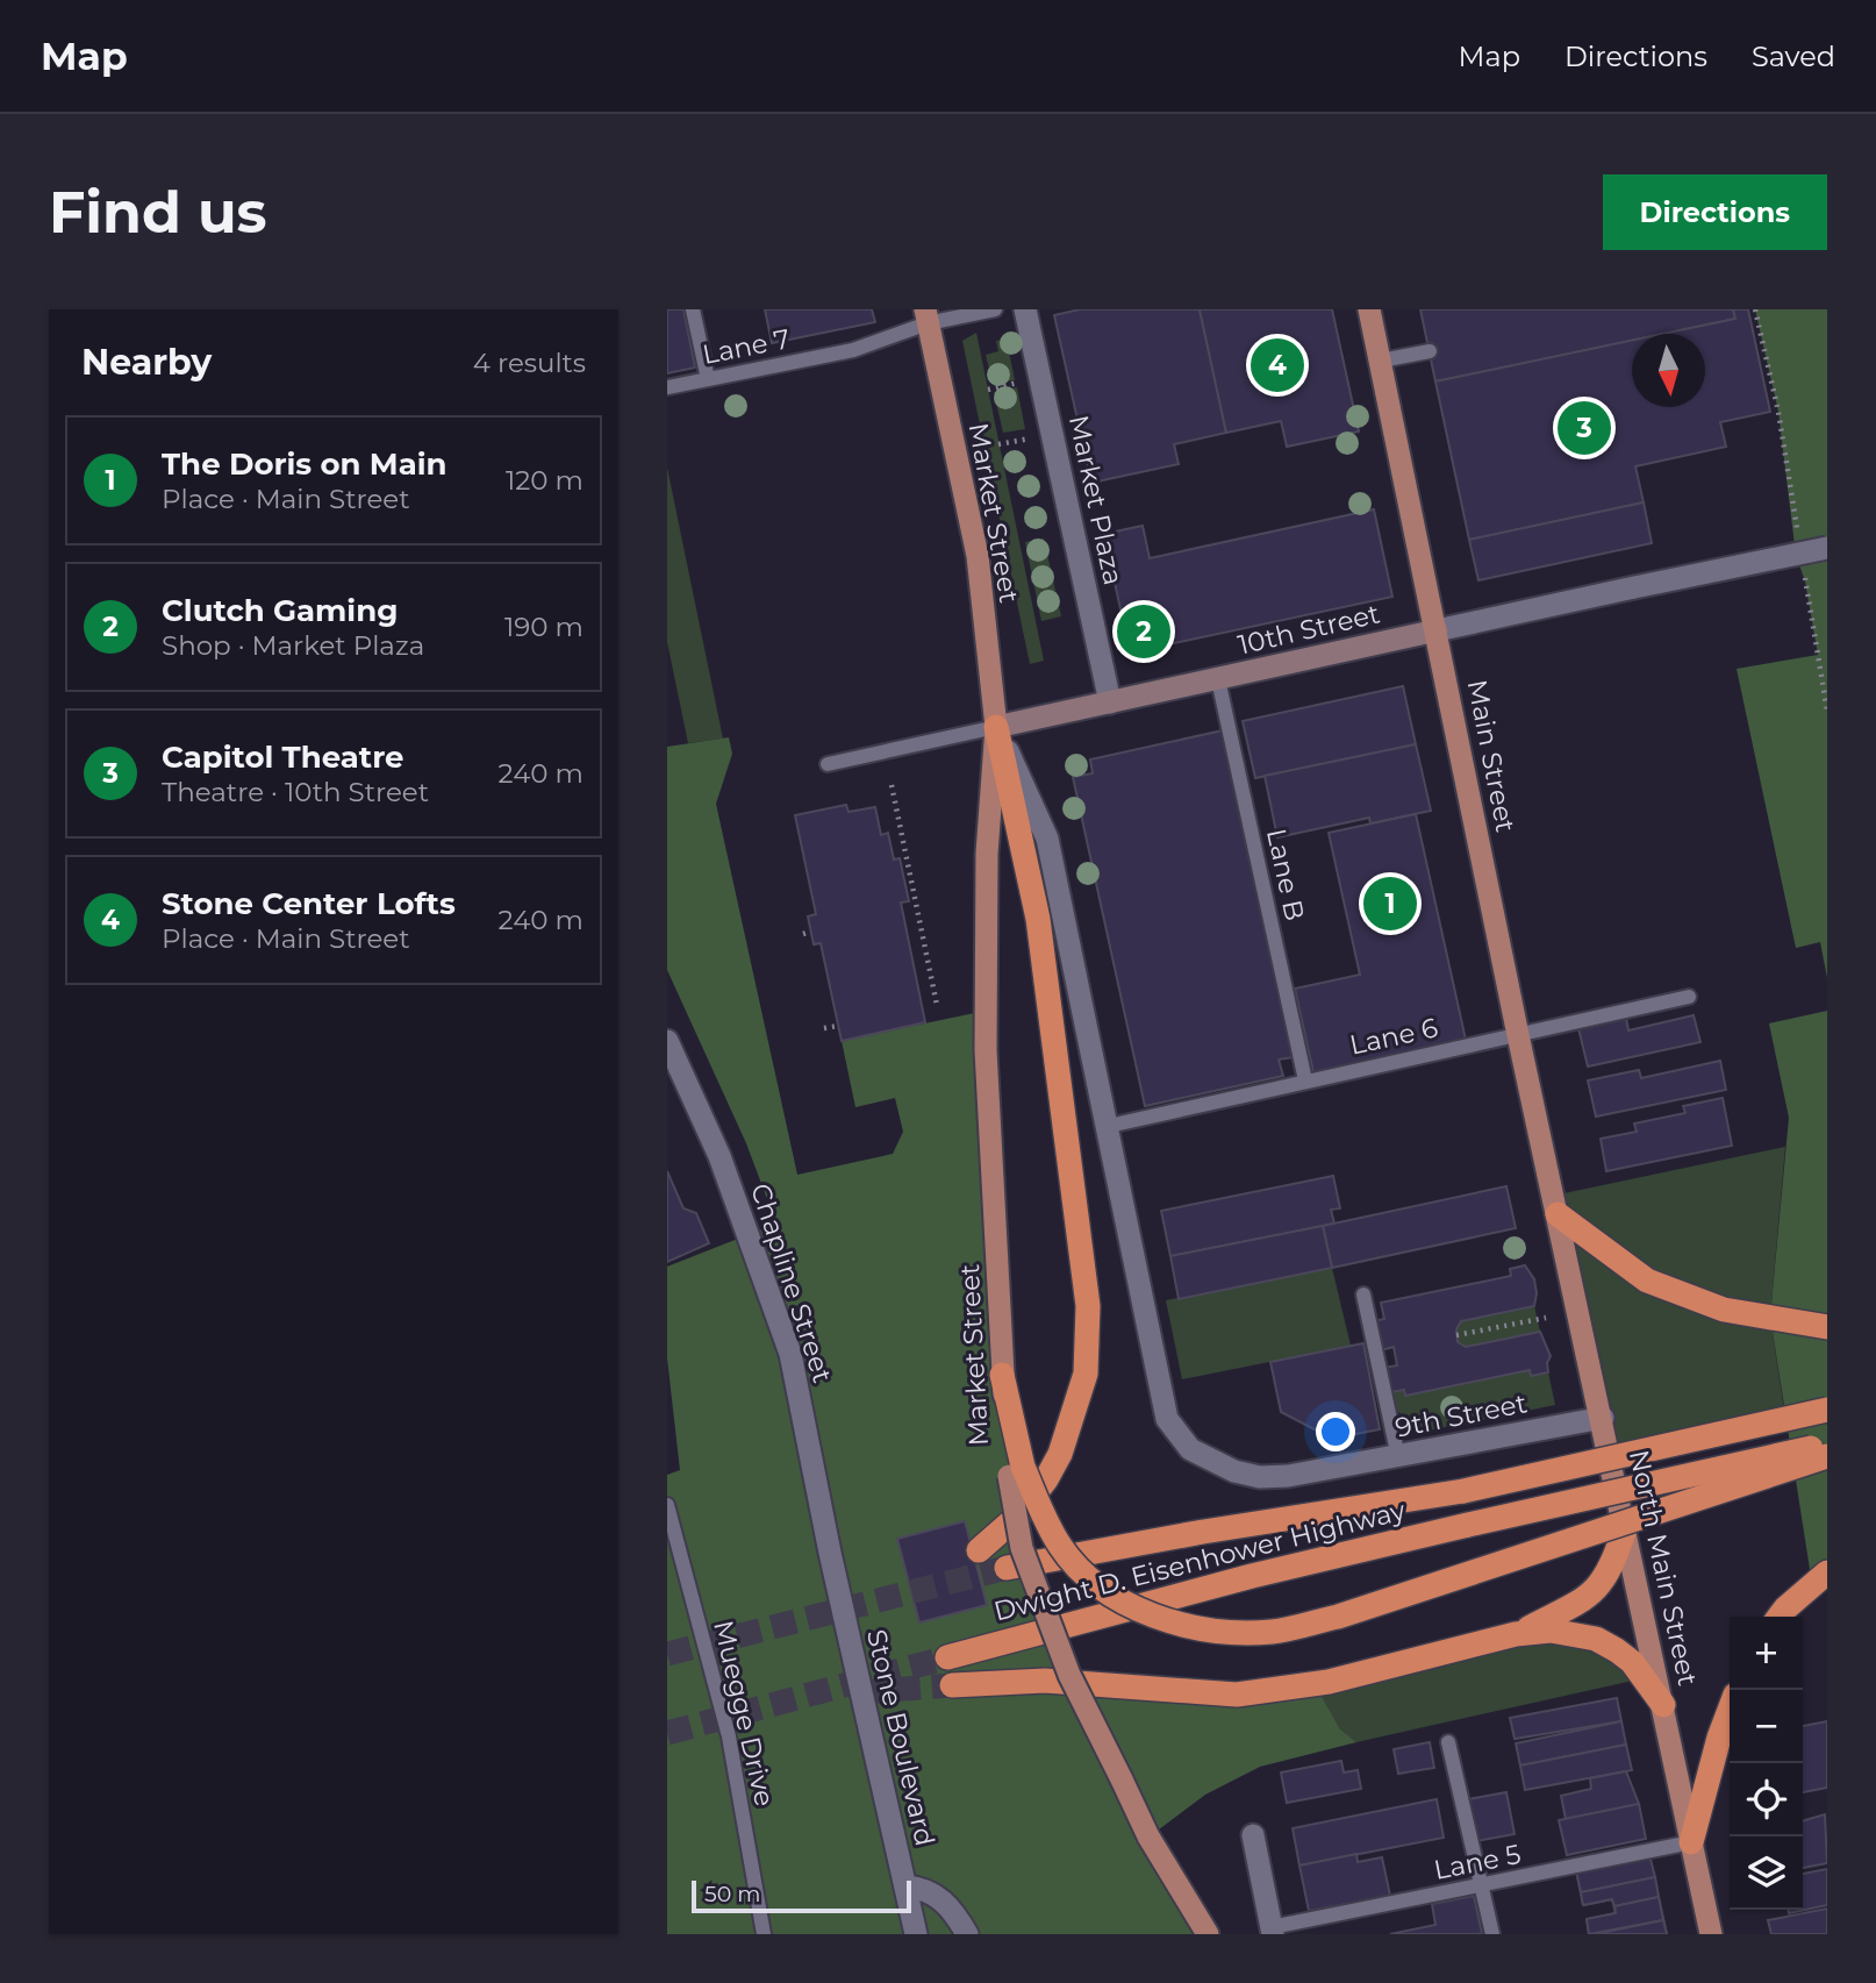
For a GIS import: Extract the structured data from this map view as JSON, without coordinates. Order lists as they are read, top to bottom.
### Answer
{
  "streets": {
    "highway": ["Dwight D. Eisenhower Highway"],
    "main road": [
      "Market Street",
      "10th Street",
      "Main Street",
      "North Main Street"
    ],
    "street": [
      "Market Plaza",
      "Chapline Street",
      "9th Street",
      "Stone Boulevard"
    ],
    "lane": [
      "Lane 7",
      "Lane B",
      "Lane 6",
      "Muegge Drive",
      "Lane 5"
    ]
  },
  "crossings": [
    ["Lane 7", "Market Street"],
    ["Market Plaza", "10th Street"],
    ["Market Street", "10th Street"],
    ["Market Street", "Lane 6"],
    ["Market Street", "9th Street"],
    ["10th Street", "Main Street"],
    ["10th Street", "Lane B"],
    ["Main Street", "Lane 6"],
    ["Main Street", "North Main Street"],
    ["Lane B", "Lane 6"],
    ["Chapline Street", "Stone Boulevard"],
    ["9th Street", "North Main Street"],
    ["North Main Street", "Lane 5"]
  ],
  "scale_bar": "50 m",
  "north": "bottom",
  "page": {
    "header": "Map",
    "nav": ["Map", "Directions", "Saved"],
    "buttons": "Directions",
    "title": "Find us",
    "heading": ["Nearby", "4 results"],
    "pins": [
      "4",
      "3",
      "2",
      "1"
    ],
    "list": [
      {
        "mark": "1",
        "name": "The Doris on Main",
        "note": "Place · Main Street",
        "value": "120 m"
      },
      {
        "mark": "2",
        "name": "Clutch Gaming",
        "note": "Shop · Market Plaza",
        "value": "190 m"
      },
      {
        "mark": "3",
        "name": "Capitol Theatre",
        "note": "Theatre · 10th Street",
        "value": "240 m"
      },
      {
        "mark": "4",
        "name": "Stone Center Lofts",
        "note": "Place · Main Street",
        "value": "240 m"
      }
    ],
    "map_buttons": ["+", "−"],
    "scale": "50 m"
  }
}
